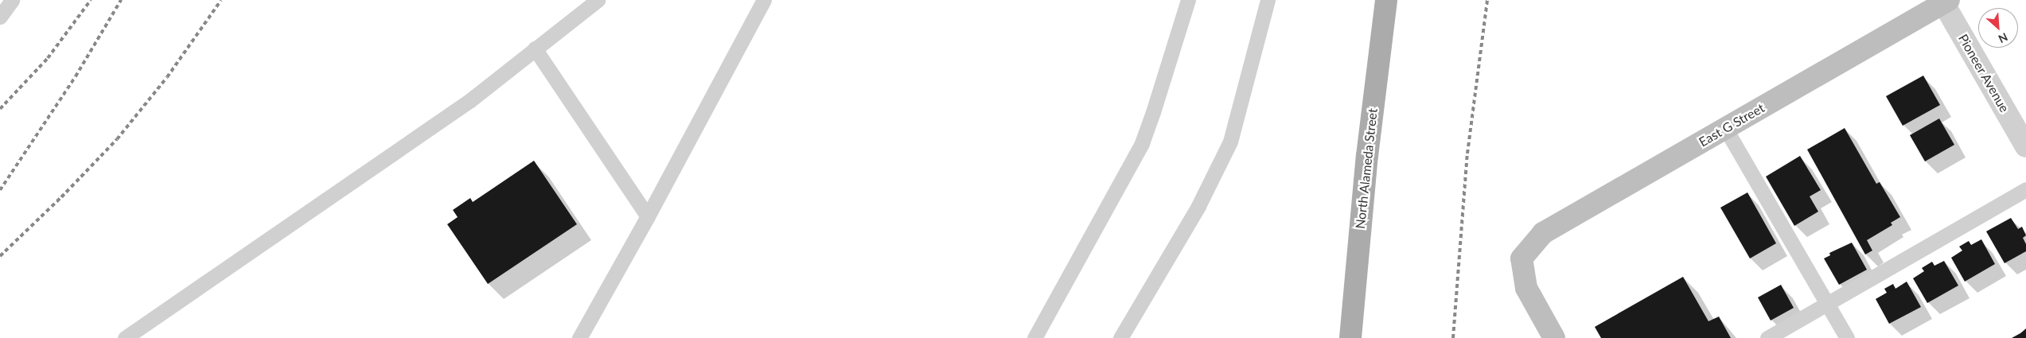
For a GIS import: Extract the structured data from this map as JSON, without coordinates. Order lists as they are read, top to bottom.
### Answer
{
  "streets": {
    "main road": ["North Alameda Street"],
    "street": ["Pioneer Avenue", "East G Street"]
  },
  "crossings": [
    ["Pioneer Avenue", "East G Street"]
  ],
  "north": "bottom right"
}
